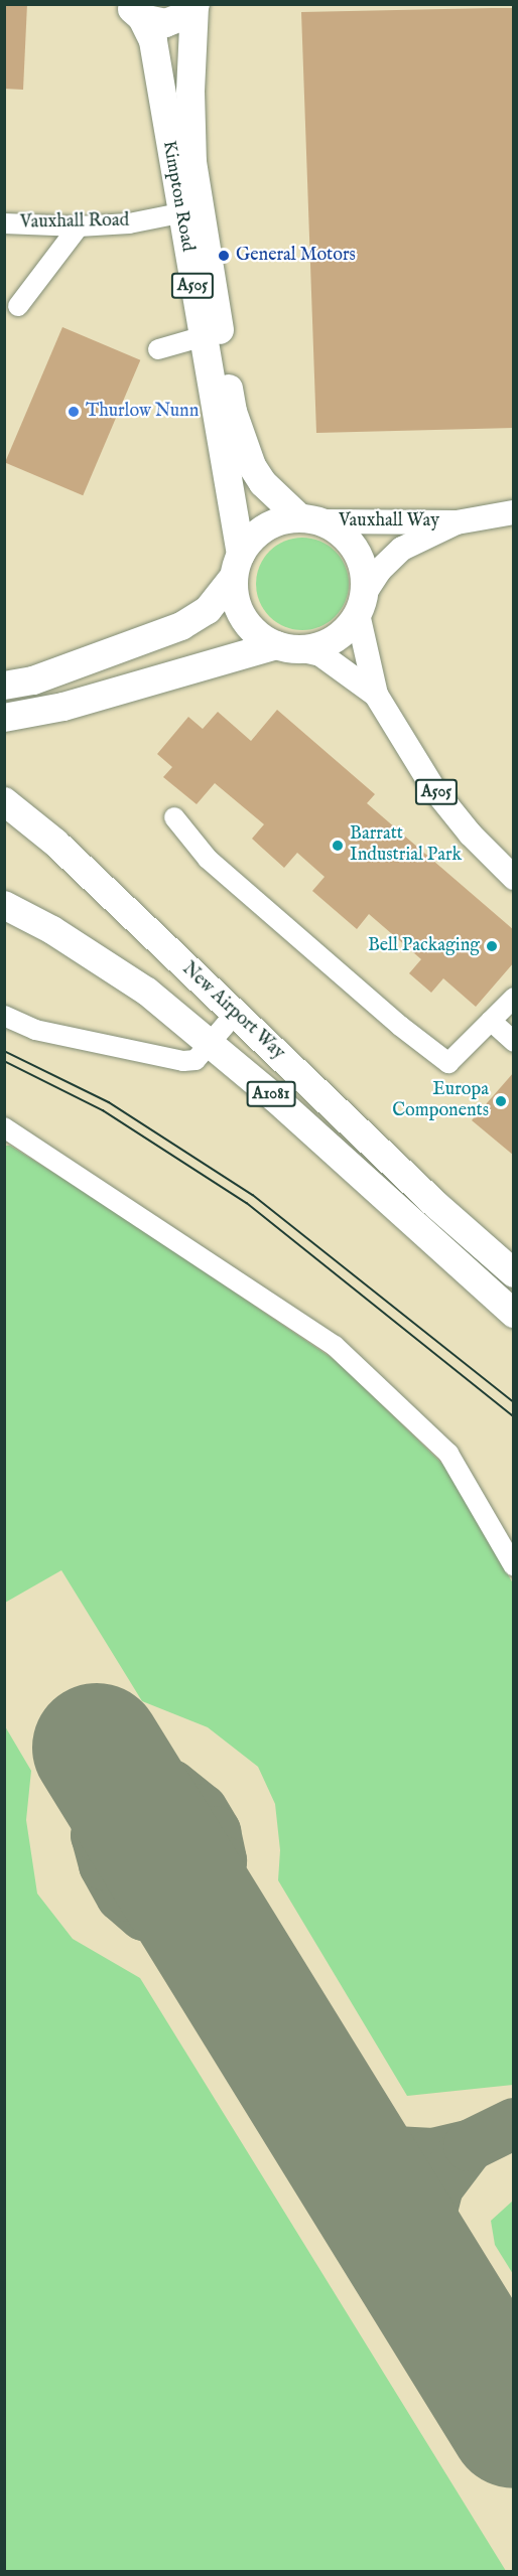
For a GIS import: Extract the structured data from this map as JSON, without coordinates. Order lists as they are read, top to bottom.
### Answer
{
  "streets": {
    "highway": [
      "Kimpton Road",
      "A505",
      "New Airport Way",
      "A1081"
    ],
    "main road": ["Vauxhall Way"],
    "lane": ["Vauxhall Road"]
  },
  "crossings": [
    ["Kimpton Road", "Vauxhall Road"],
    ["Kimpton Road", "A505"],
    ["Kimpton Road", "Vauxhall Way"],
    ["A505", "Vauxhall Way"]
  ],
  "places": [
    "General Motors",
    "Thurlow Nunn",
    "Barratt Industrial Park",
    "Bell Packaging",
    "Europa Components"
  ]
}
